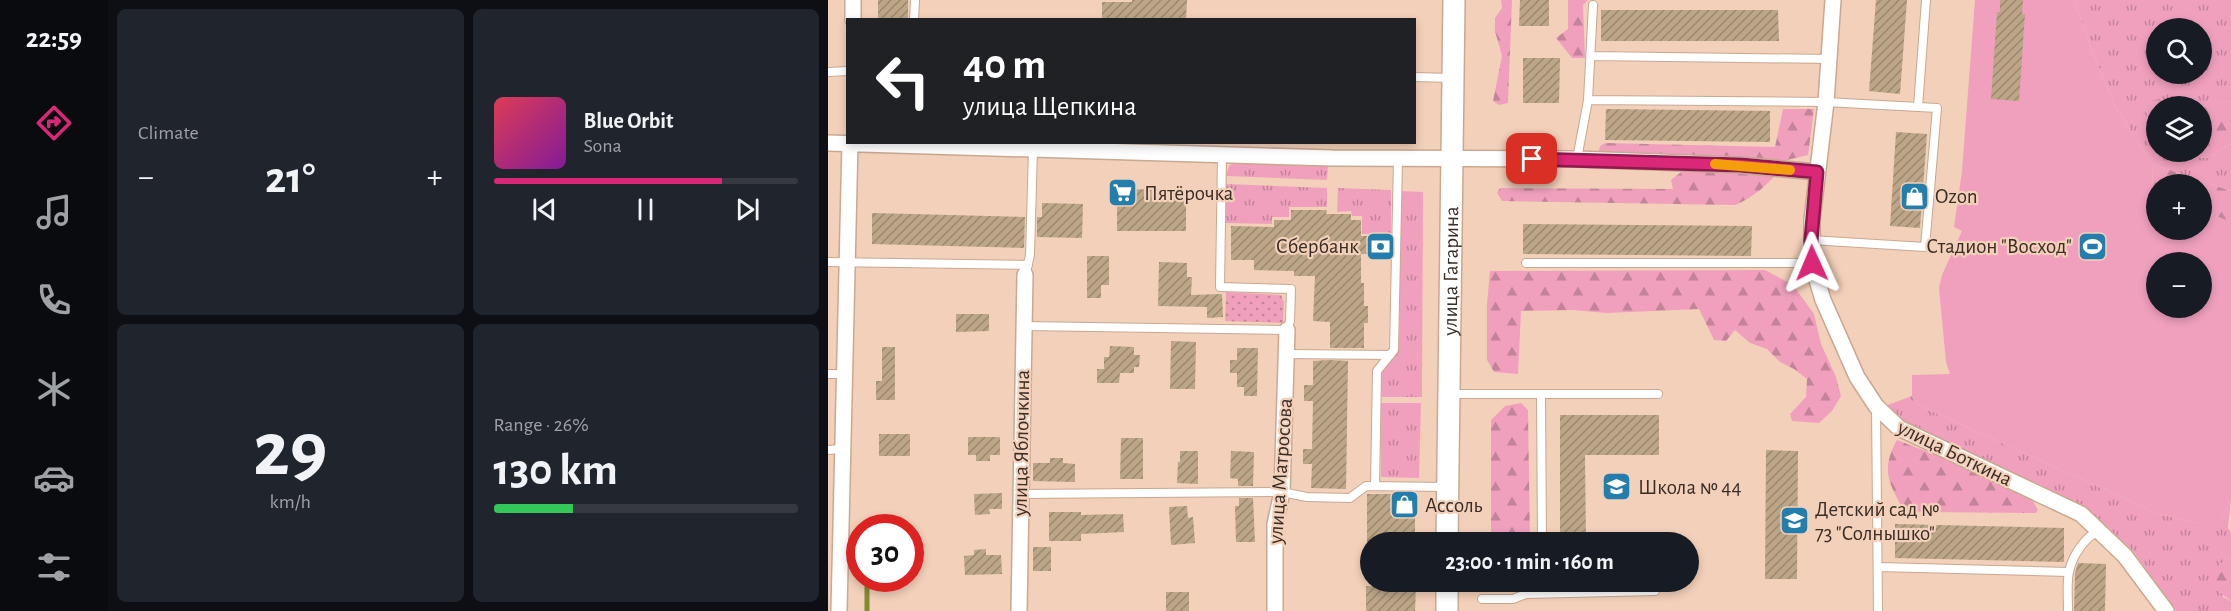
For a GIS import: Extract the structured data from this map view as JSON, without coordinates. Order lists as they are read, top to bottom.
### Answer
{
  "streets": {
    "main road": ["улица Гагарина"],
    "street": ["улица Яблочкина", "улица Боткина", "улица Матросова"]
  },
  "places": {
    "supermarket": ["Пятёрочка"],
    "shop": ["Ozon", "Ассоль"],
    "bank": ["Сбербанк"],
    "sports": ["Стадион \"Восход\""],
    "school or university": ["Школа № 44", "Детский сад № 73 \"Солнышко\""]
  },
  "page": {
    "tabs": "22:59",
    "tile": [
      "Climate",
      ["29", "km/h"],
      ["Range · 26%", "130 km"]
    ],
    "map_buttons": ["+", "−"],
    "turn": ["40 m", "улица Щепкина"],
    "song": ["Blue Orbit", "Sona"],
    "heat": ["−", "21°", "+"],
    "limit": "30",
    "trip": "23:00 · 1 min · 160 m"
  }
}
